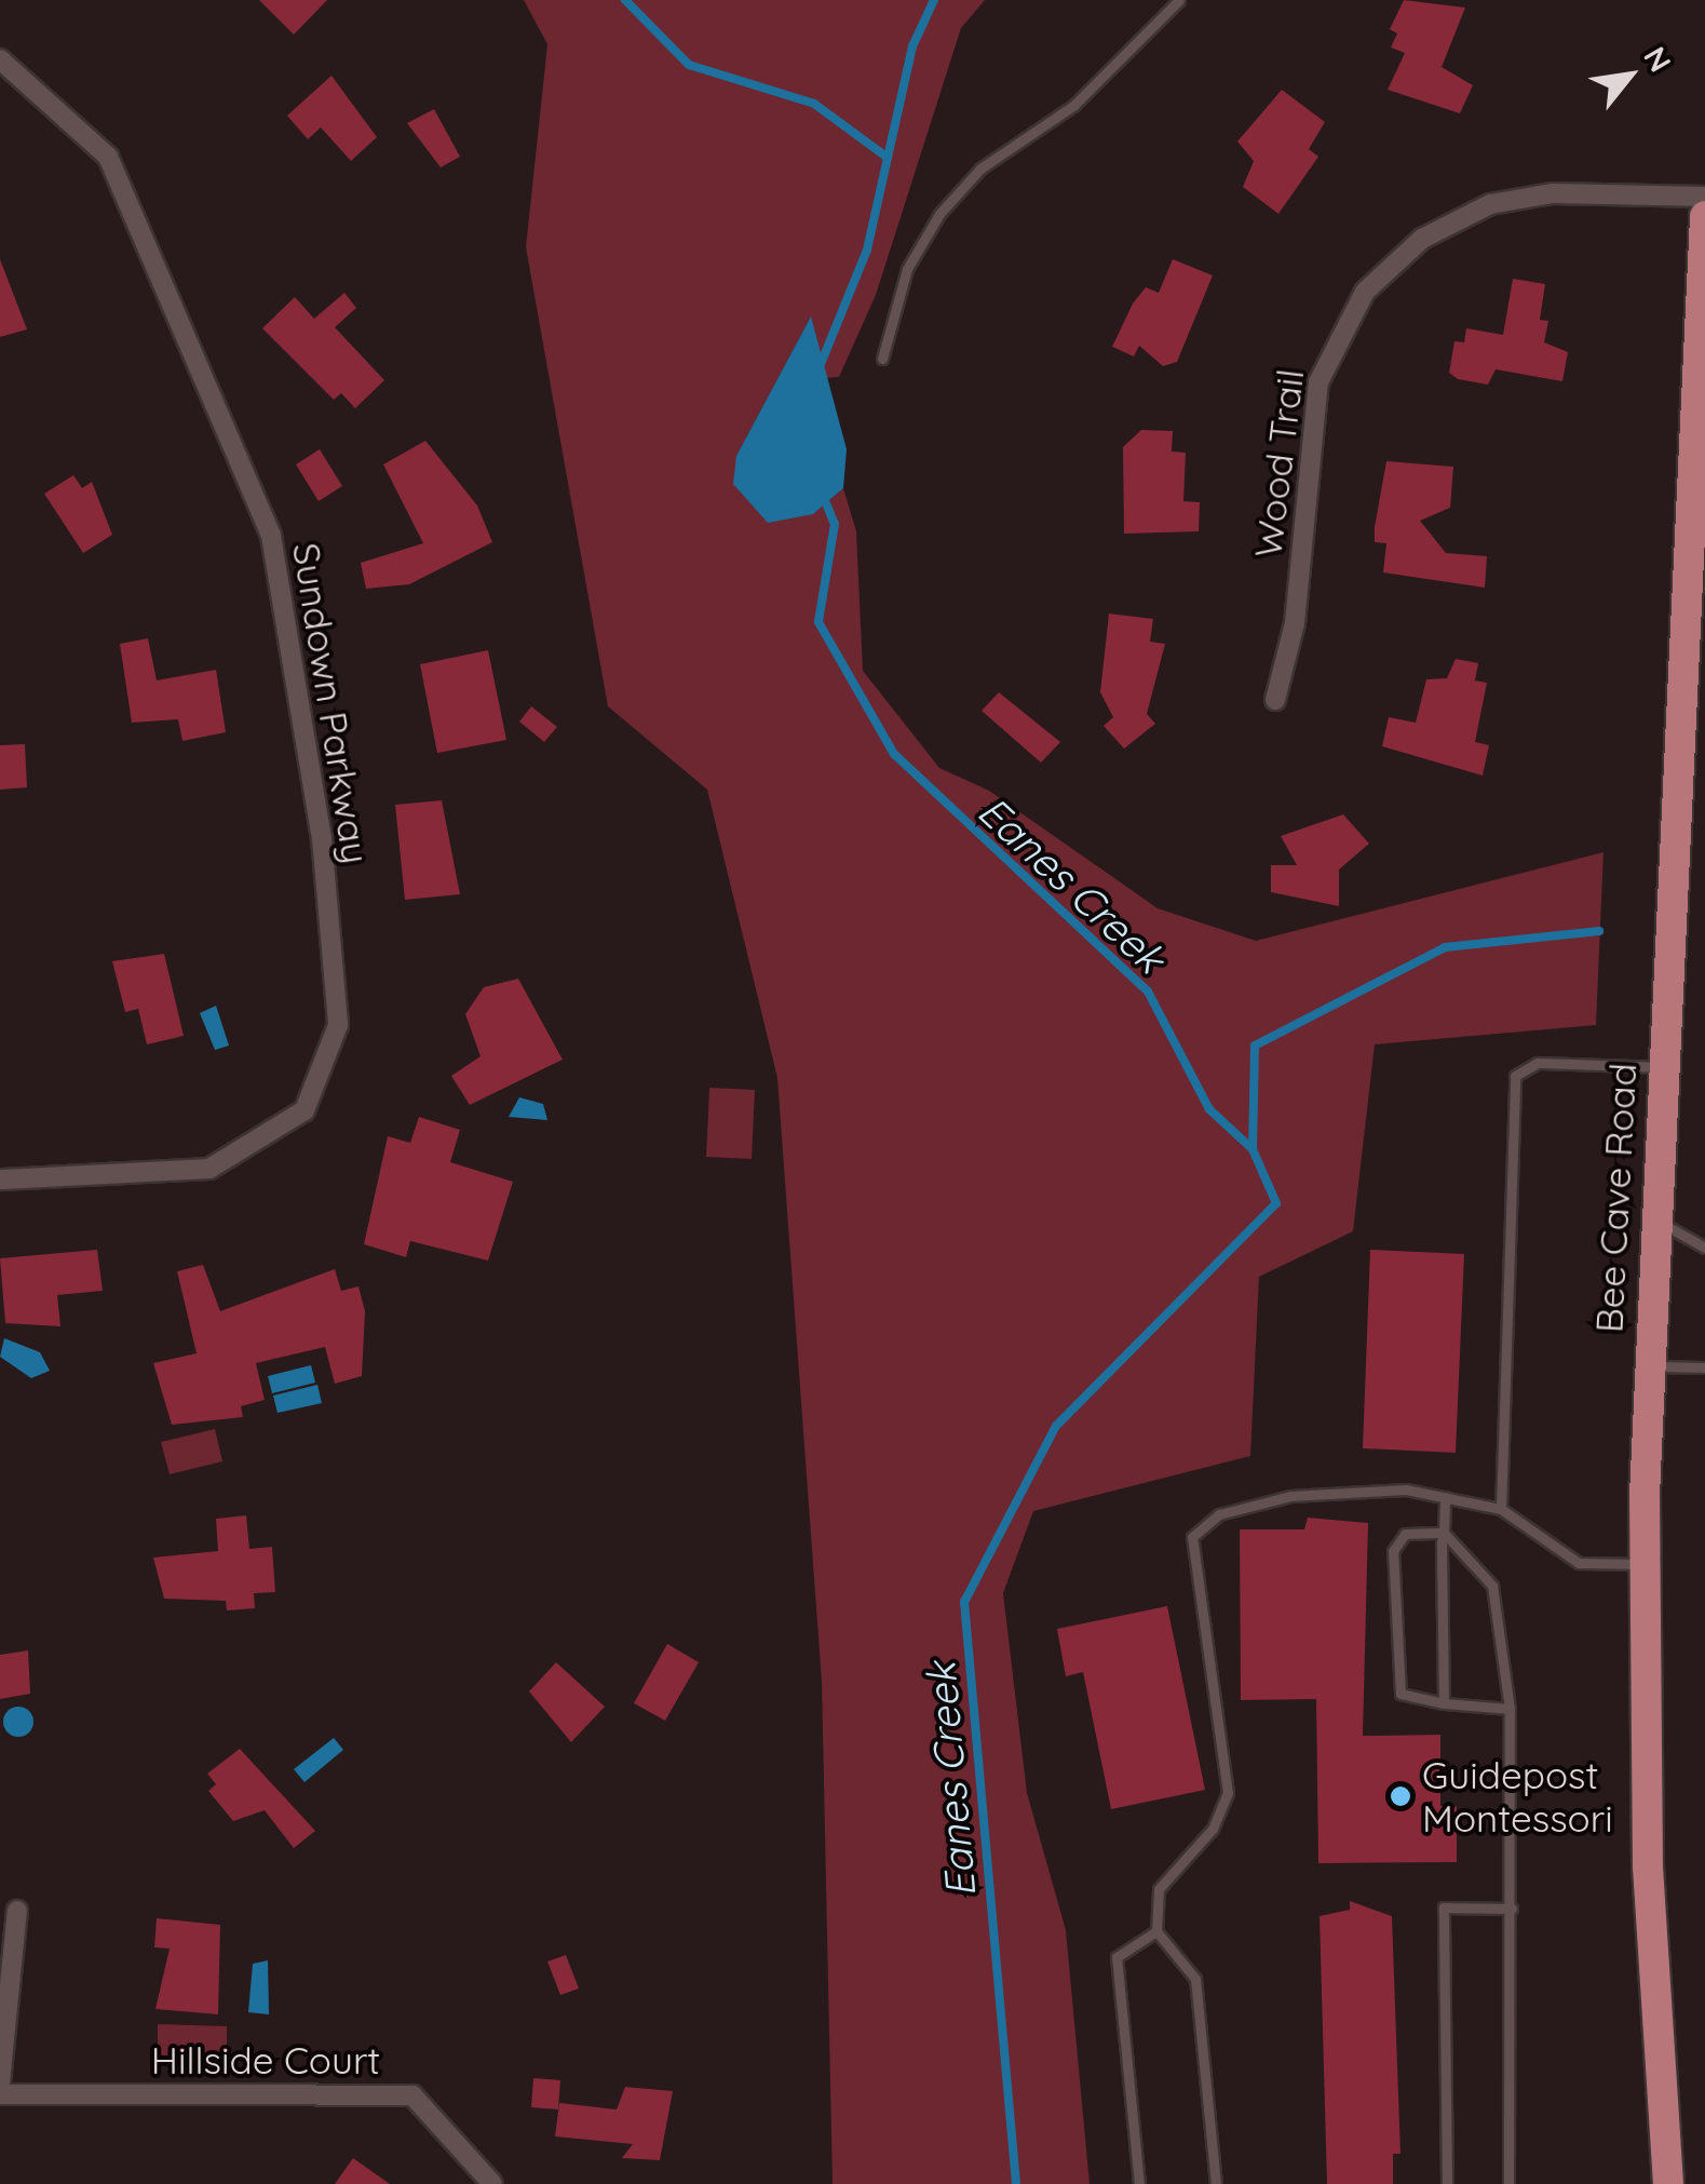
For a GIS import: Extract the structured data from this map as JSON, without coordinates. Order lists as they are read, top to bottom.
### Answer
{
  "streets": {
    "main road": ["Bee Cave Road"],
    "street": ["Wood Trail", "Sundown Parkway", "Hillside Court"]
  },
  "water": ["Eanes Creek"],
  "places": ["Guidepost Montessori"],
  "north": "top right"
}
